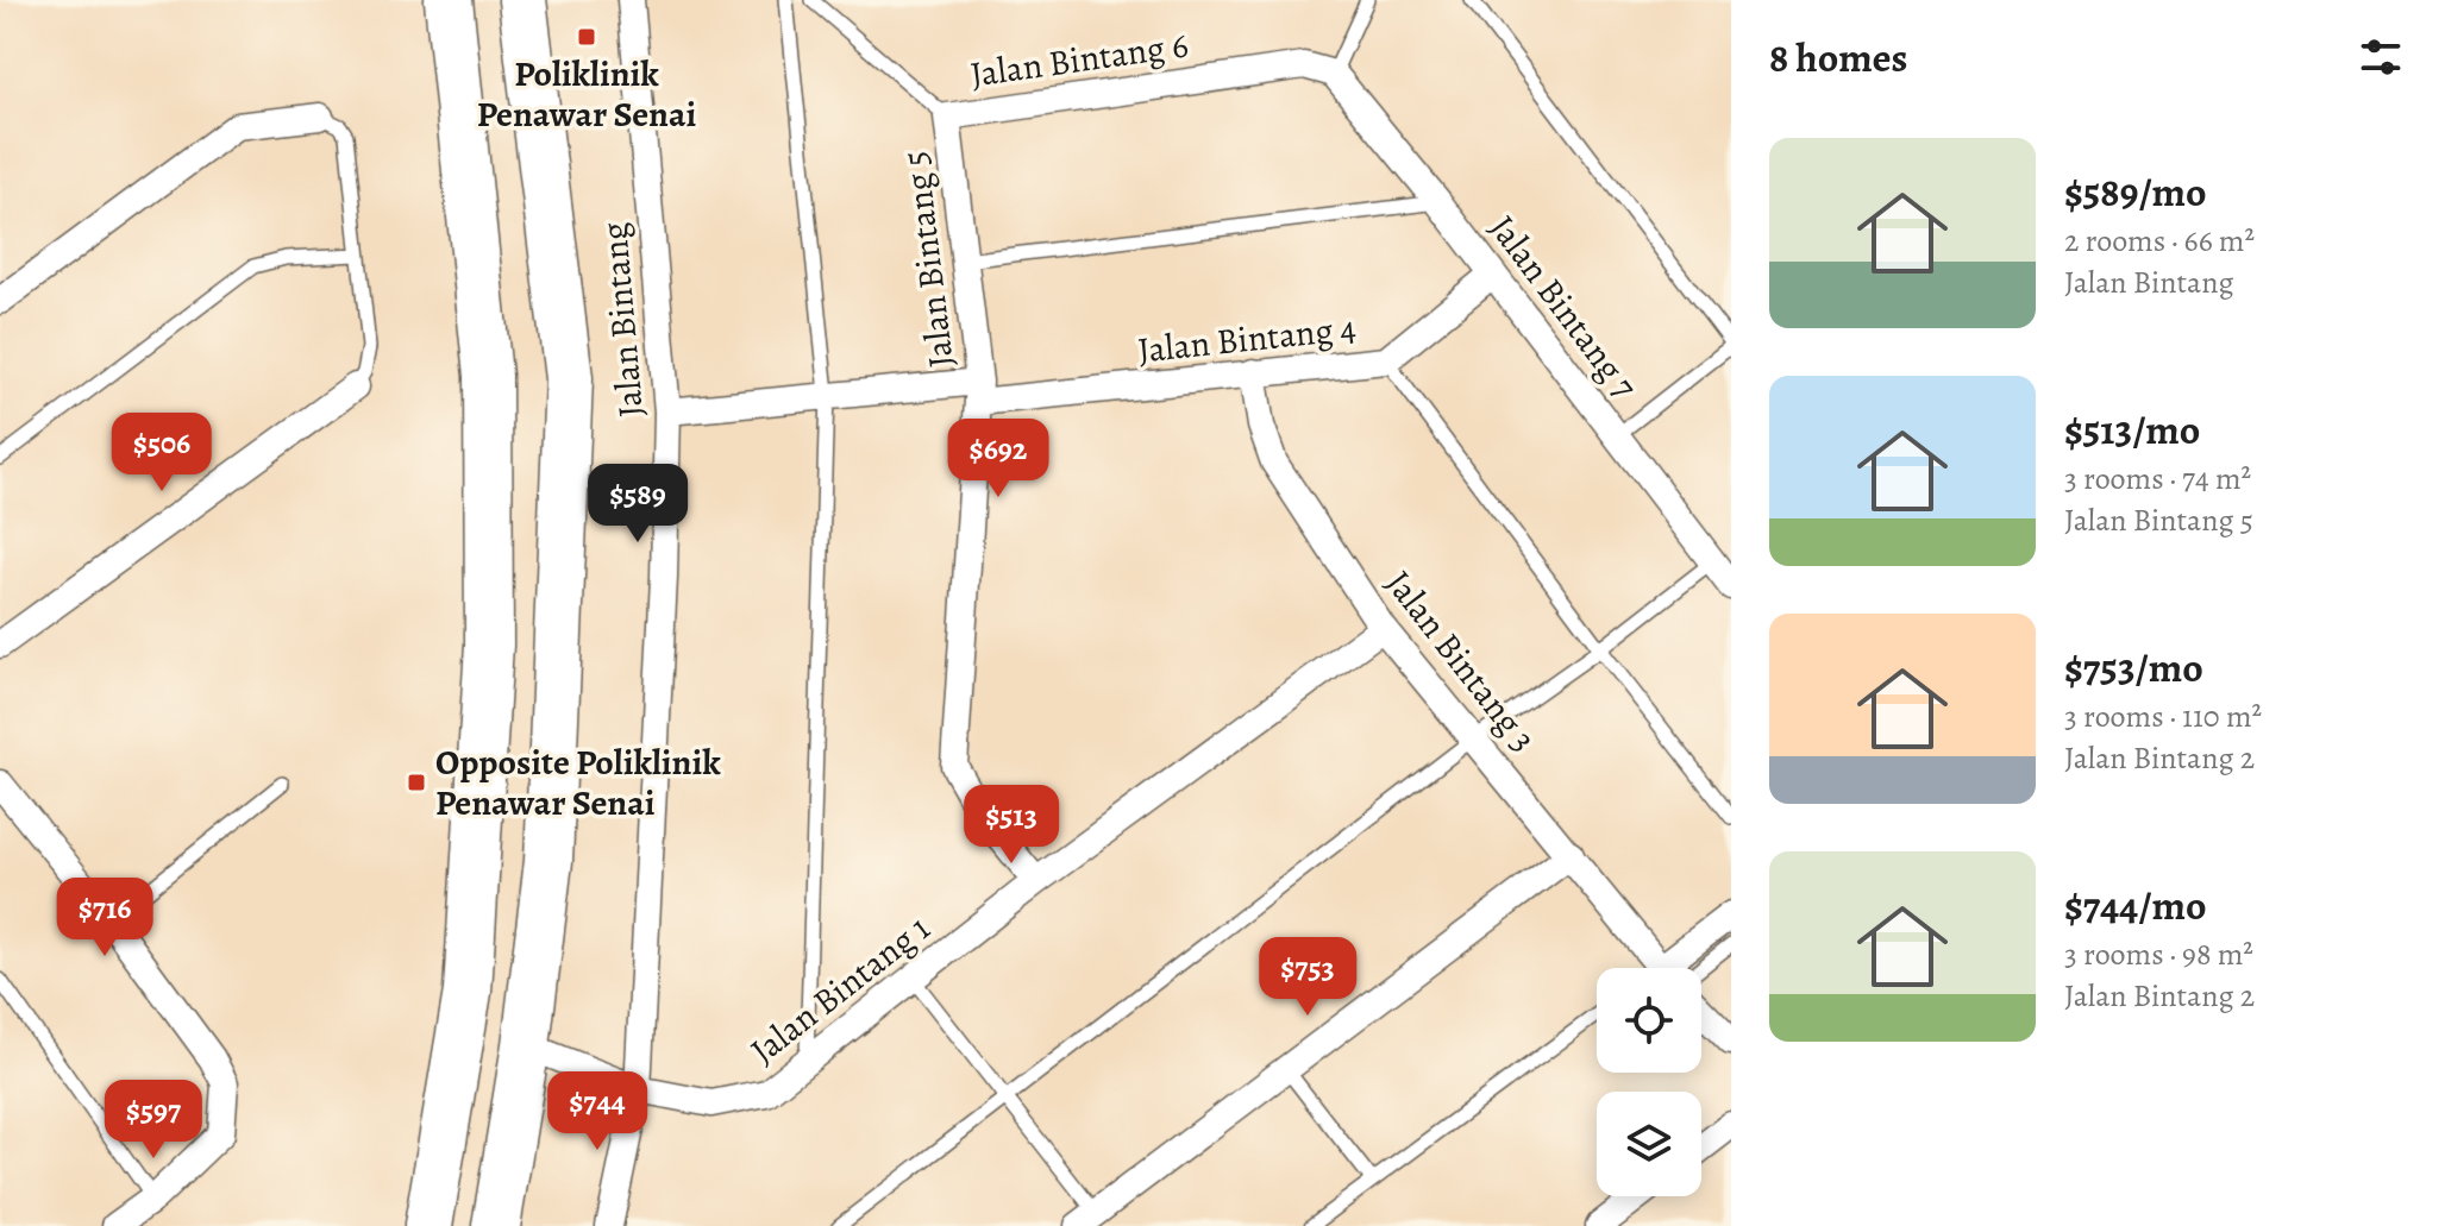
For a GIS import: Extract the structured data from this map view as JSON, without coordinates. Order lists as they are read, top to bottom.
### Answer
{
  "streets": {
    "street": [
      "Jalan Bintang 6",
      "Jalan Bintang 5",
      "Jalan Bintang 7",
      "Jalan Bintang",
      "Jalan Bintang 4",
      "Jalan Bintang 3",
      "Jalan Bintang 1"
    ]
  },
  "crossings": [
    ["Jalan Bintang 6", "Jalan Bintang 5"],
    ["Jalan Bintang 6", "Jalan Bintang 7"],
    ["Jalan Bintang 5", "Jalan Bintang 4"],
    ["Jalan Bintang 5", "Jalan Bintang 1"],
    ["Jalan Bintang 7", "Jalan Bintang 4"],
    ["Jalan Bintang", "Jalan Bintang 4"],
    ["Jalan Bintang", "Jalan Bintang 1"],
    ["Jalan Bintang 4", "Jalan Bintang 3"],
    ["Jalan Bintang 3", "Jalan Bintang 1"]
  ],
  "places": {
    "transit": ["Poliklinik Penawar Senai", "Opposite Poliklinik Penawar Senai"]
  },
  "page": {
    "heading": "8 homes",
    "list": [
      {
        "name": "$589/mo",
        "note": "2 rooms · 66 m² · Jalan Bintang"
      },
      {
        "name": "$513/mo",
        "note": "3 rooms · 74 m² · Jalan Bintang 5"
      },
      {
        "name": "$753/mo",
        "note": "3 rooms · 110 m² · Jalan Bintang 2"
      },
      {
        "name": "$744/mo",
        "note": "3 rooms · 98 m² · Jalan Bintang 2"
      }
    ],
    "price": [
      "$506",
      "$692",
      "$589",
      "$513",
      "$716",
      "$753",
      "$744",
      "$597"
    ]
  }
}
